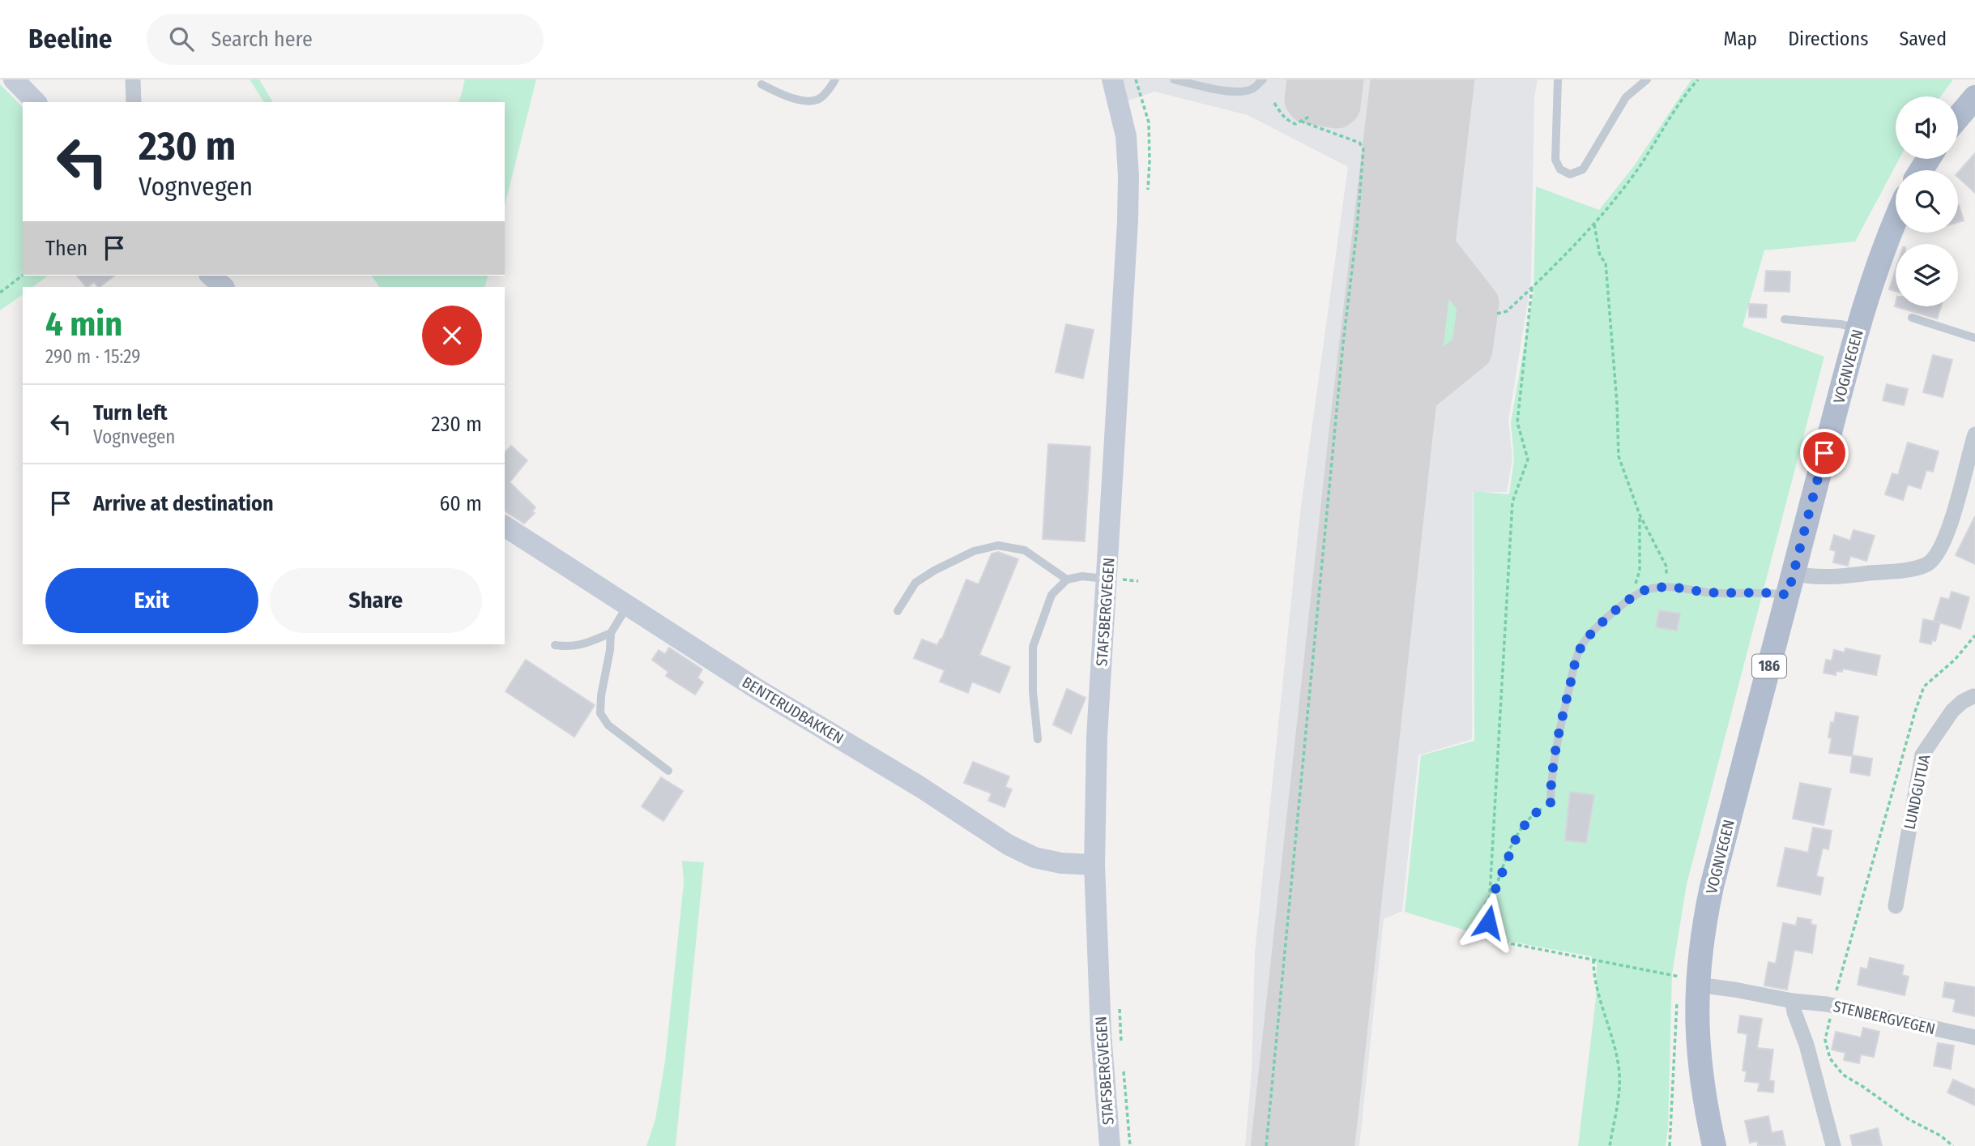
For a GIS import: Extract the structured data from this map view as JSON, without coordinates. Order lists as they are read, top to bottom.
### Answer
{
  "streets": {
    "main road": [
      "VOGNVEGEN",
      "STAFSBERGVEGEN",
      "186",
      "BENTERUDBAKKEN"
    ],
    "street": ["LUNDGUTUA", "STENBERGVEGEN"]
  },
  "crossings": [
    ["VOGNVEGEN", "STENBERGVEGEN"],
    ["STAFSBERGVEGEN", "BENTERUDBAKKEN"]
  ],
  "page": {
    "header": "Beeline",
    "search": "Search here",
    "nav": ["Map", "Directions", "Saved"],
    "turn": ["230 m", "Vognvegen"],
    "then": "Then",
    "heading": ["4 min", "290 m · 15:29"],
    "list": [
      {
        "name": "Turn left",
        "note": "Vognvegen",
        "value": "230 m"
      },
      {
        "name": "Arrive at destination",
        "value": "60 m"
      }
    ],
    "buttons": ["Exit", "Share"]
  }
}
